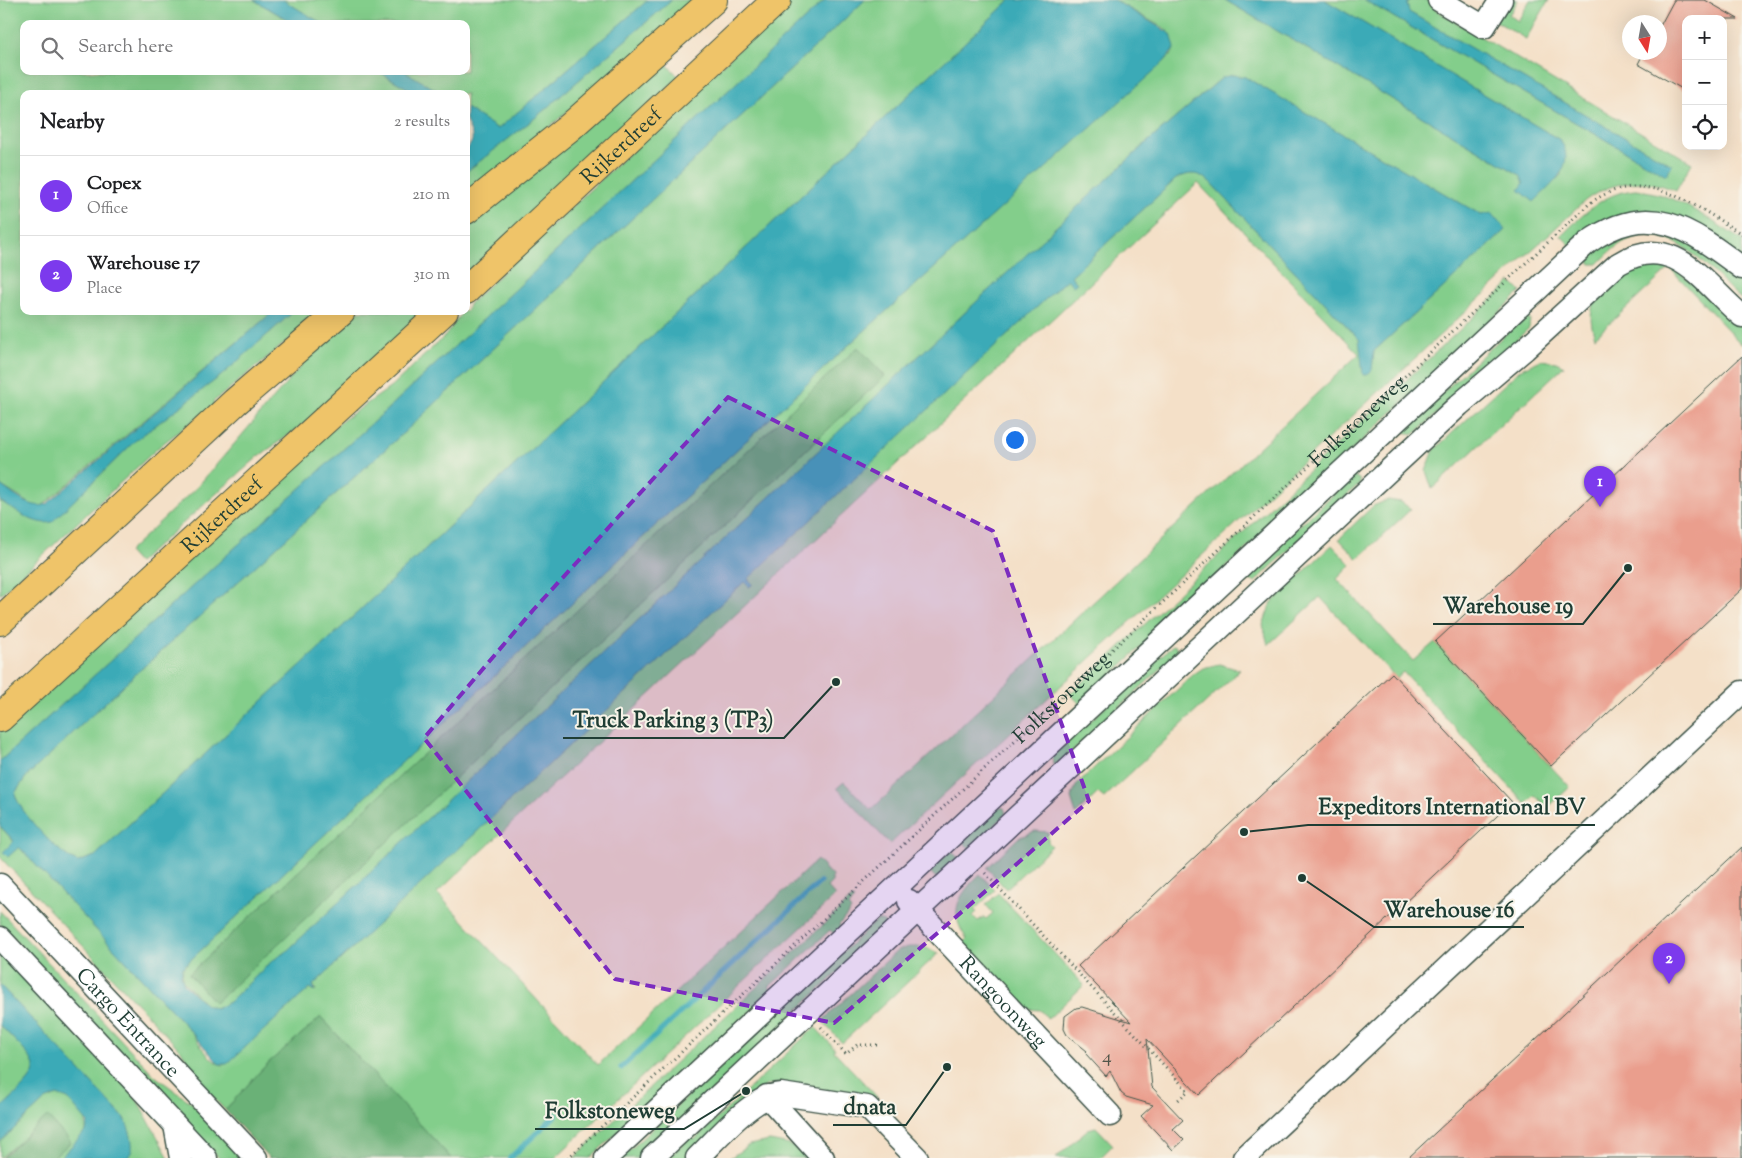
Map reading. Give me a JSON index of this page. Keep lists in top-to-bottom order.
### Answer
{
  "streets": {
    "highway": ["Rijkerdreef"],
    "street": ["Folkstoneweg", "Rangoonweg", "Cargo Entrance"]
  },
  "crossings": [
    ["Folkstoneweg", "Rangoonweg"]
  ],
  "places": [
    "Warehouse 19",
    "Truck Parking 3 (TP3)",
    "Expeditors International BV",
    "Warehouse 16",
    "dnata",
    "Folkstoneweg"
  ],
  "house_numbers": ["4"],
  "north": "bottom",
  "page": {
    "map_buttons": ["+", "−"],
    "search": "Search here",
    "heading": ["Nearby", "2 results"],
    "list": [
      {
        "mark": "1",
        "name": "Copex",
        "note": "Office",
        "value": "210 m"
      },
      {
        "mark": "2",
        "name": "Warehouse 17",
        "note": "Place",
        "value": "310 m"
      }
    ],
    "pins": ["1", "2"]
  }
}
